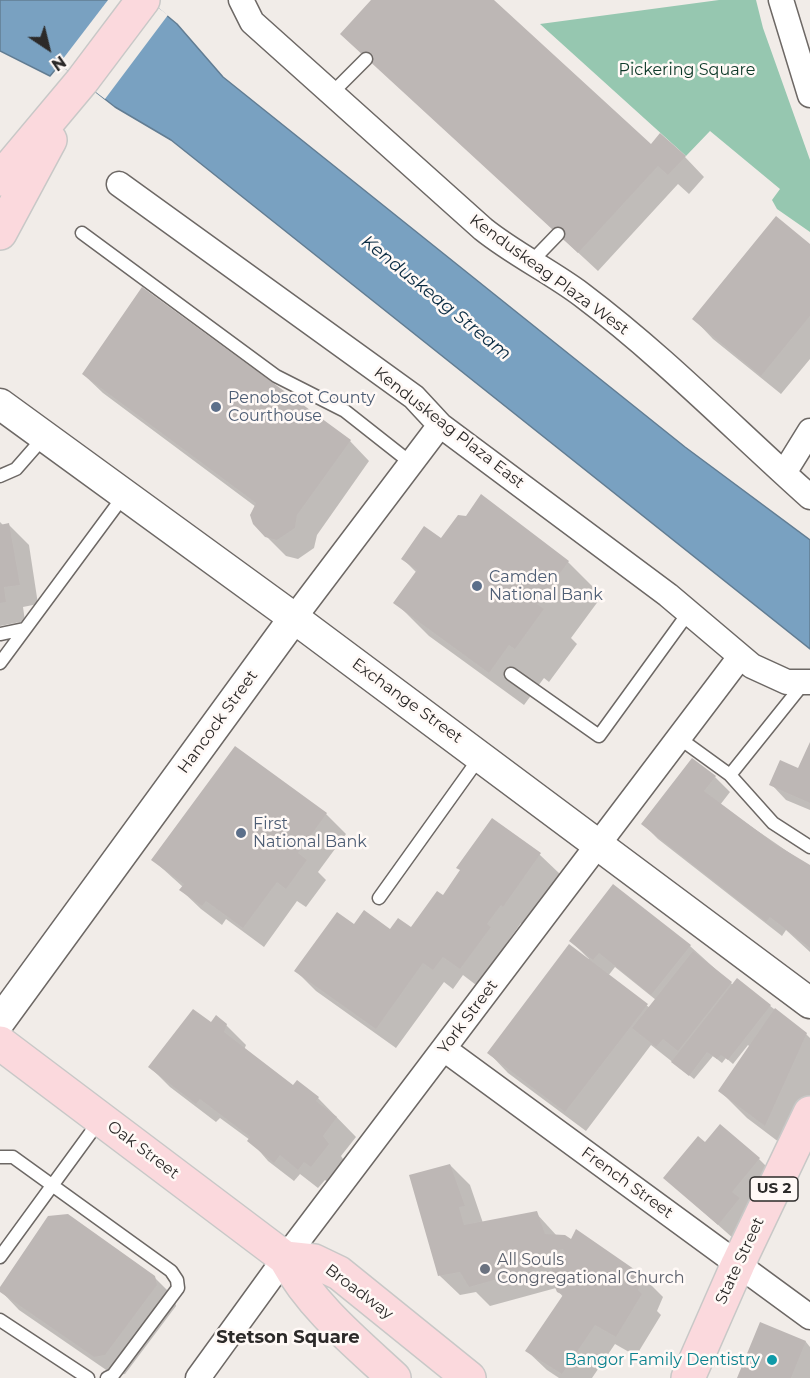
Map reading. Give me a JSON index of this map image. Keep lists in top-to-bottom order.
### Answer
{
  "streets": {
    "main road": [
      "Oak Street",
      "US 2",
      "State Street",
      "Broadway"
    ],
    "street": [
      "Kenduskeag Plaza West",
      "Kenduskeag Plaza East",
      "Exchange Street",
      "Hancock Street",
      "York Street",
      "French Street"
    ]
  },
  "crossings": [
    ["Kenduskeag Plaza East", "Hancock Street"],
    ["Kenduskeag Plaza East", "York Street"],
    ["Exchange Street", "Hancock Street"],
    ["Exchange Street", "York Street"],
    ["York Street", "Oak Street"],
    ["York Street", "French Street"],
    ["York Street", "Broadway"],
    ["Oak Street", "Broadway"],
    ["French Street", "State Street"]
  ],
  "districts": ["Stetson Square"],
  "water": ["Kenduskeag Stream"],
  "parks": ["Pickering Square"],
  "places": [
    "Penobscot County Courthouse",
    "Camden National Bank",
    "First National Bank",
    "All Souls Congregational Church",
    "Bangor Family Dentistry"
  ],
  "north": "bottom right"
}
